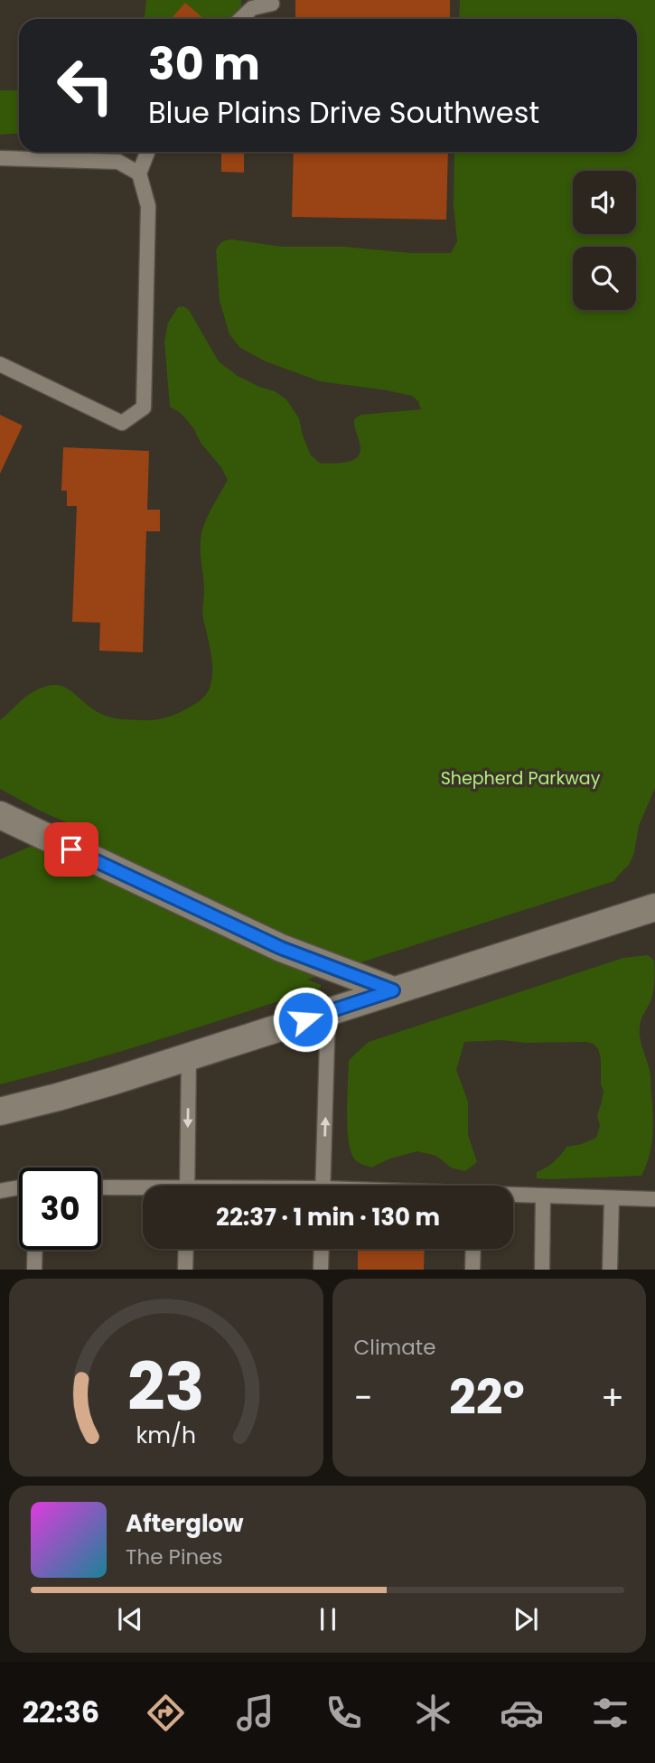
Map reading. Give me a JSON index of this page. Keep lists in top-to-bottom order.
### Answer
{
  "parks": ["Shepherd Parkway"],
  "page": {
    "turn": ["30 m", "Blue Plains Drive Southwest"],
    "limit": "30",
    "trip": "22:37 · 1 min · 130 m",
    "tile": "Climate",
    "heat": ["−", "22°", "+"],
    "song": ["Afterglow", "The Pines"],
    "tabs": "22:36",
    "gauge": ["23", "km/h"]
  }
}
